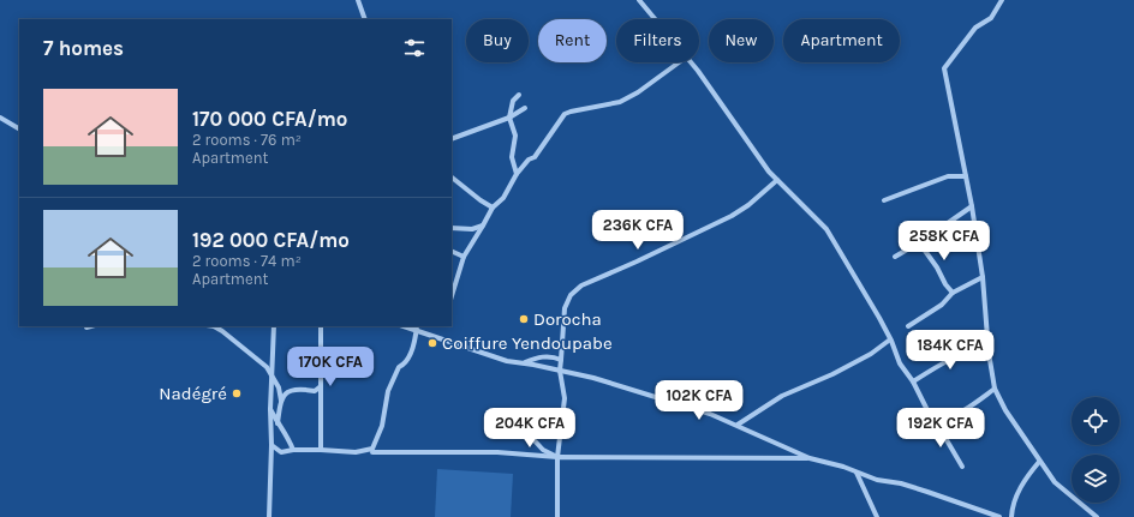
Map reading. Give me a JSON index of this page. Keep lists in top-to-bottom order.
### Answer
{
  "places": ["Dorocha", "Coiffure Yendoupabe", "Nadégré"],
  "page": {
    "chip": [
      "Buy",
      "Rent",
      "Filters",
      "New",
      "Apartment"
    ],
    "heading": "7 homes",
    "list": [
      {
        "name": "170 000 CFA/mo",
        "note": "2 rooms · 76 m² · Apartment"
      },
      {
        "name": "192 000 CFA/mo",
        "note": "2 rooms · 74 m² · Apartment"
      }
    ],
    "price": [
      "236K CFA",
      "258K CFA",
      "184K CFA",
      "170K CFA",
      "102K CFA",
      "204K CFA",
      "192K CFA"
    ]
  }
}
